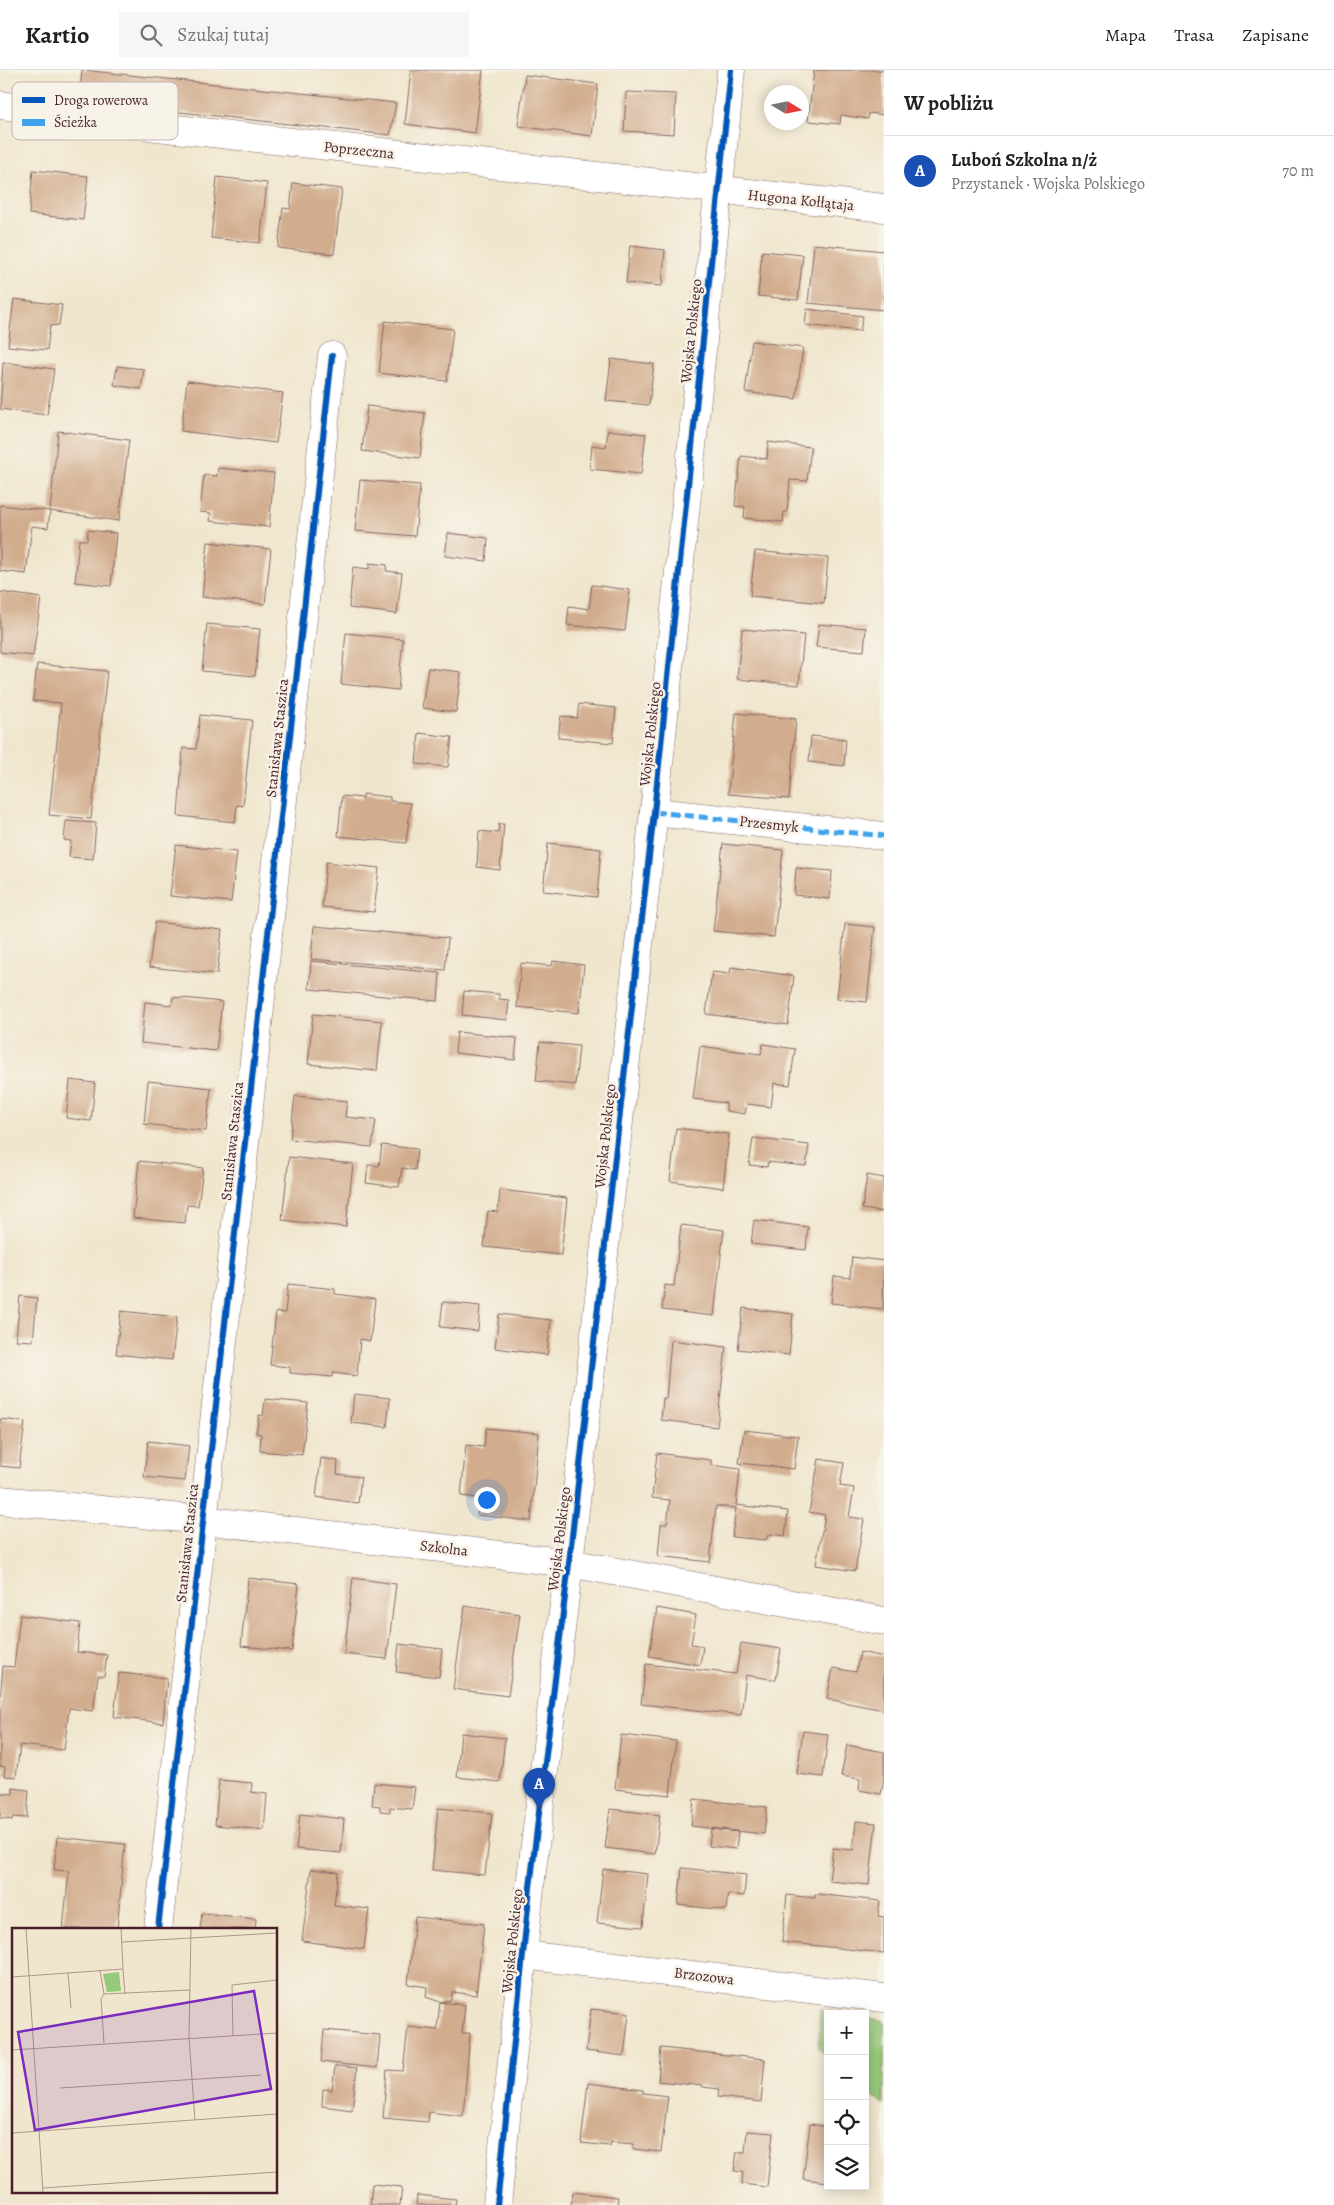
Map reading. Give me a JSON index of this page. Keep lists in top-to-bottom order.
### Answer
{
  "streets": {
    "street": [
      "Poprzeczna",
      "Hugona Kołłątaja",
      "Wojska Polskiego",
      "Stanisława Staszica",
      "Przesmyk",
      "Szkolna",
      "Brzozowa"
    ]
  },
  "crossings": [
    ["Poprzeczna", "Hugona Kołłątaja"],
    ["Poprzeczna", "Wojska Polskiego"],
    ["Hugona Kołłątaja", "Wojska Polskiego"],
    ["Wojska Polskiego", "Przesmyk"],
    ["Wojska Polskiego", "Szkolna"],
    ["Wojska Polskiego", "Brzozowa"],
    ["Stanisława Staszica", "Szkolna"]
  ],
  "legend": ["Droga rowerowa", "Ścieżka"],
  "north": "right",
  "page": {
    "header": "Kartio",
    "search": "Szukaj tutaj",
    "nav": ["Mapa", "Trasa", "Zapisane"],
    "heading": "W pobliżu",
    "list": [
      {
        "mark": "A",
        "name": "Luboń Szkolna n/ż",
        "note": "Przystanek · Wojska Polskiego",
        "value": "70 m"
      }
    ],
    "pins": "A",
    "map_buttons": ["+", "−"]
  }
}
